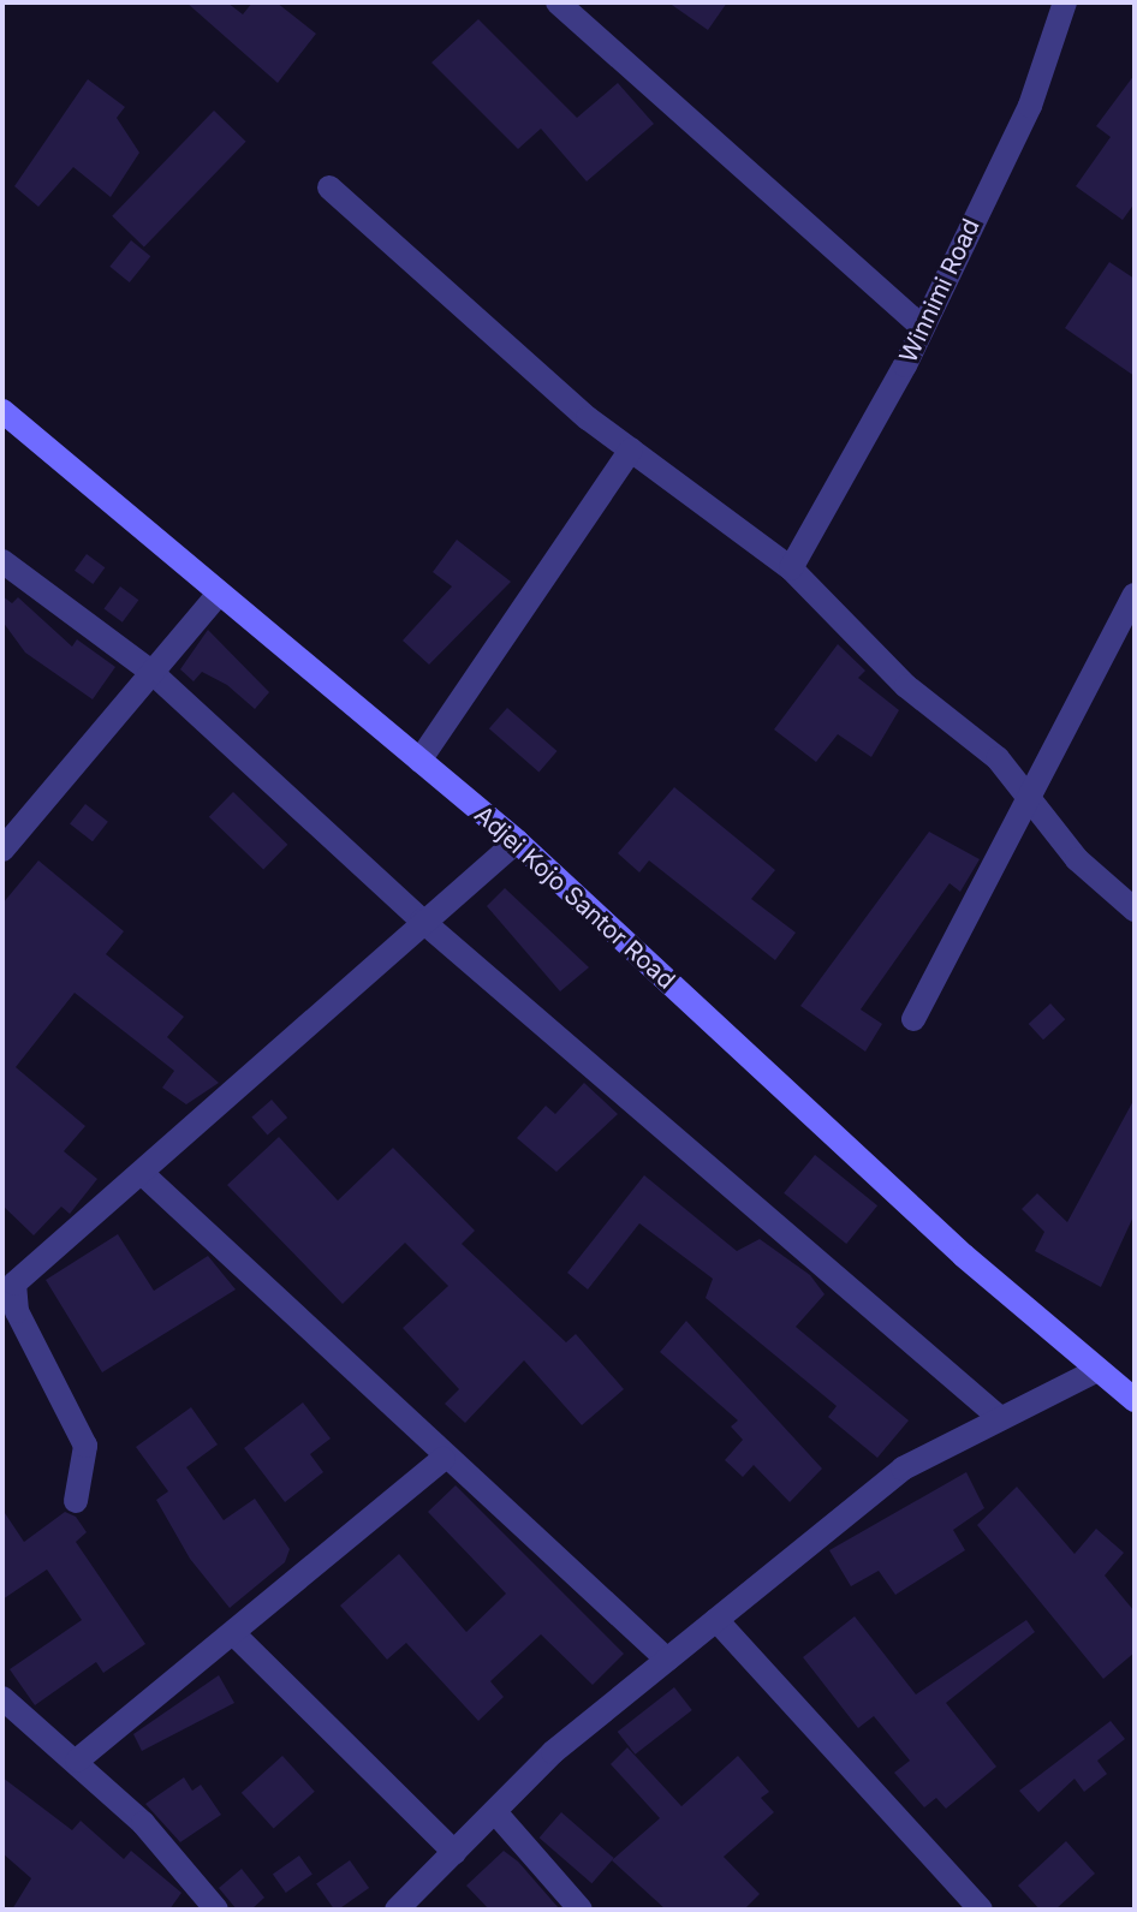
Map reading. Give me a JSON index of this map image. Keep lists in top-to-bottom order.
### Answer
{
  "streets": {
    "street": ["Winnimi Road", "Adjei Kojo Santor Road"]
  }
}
